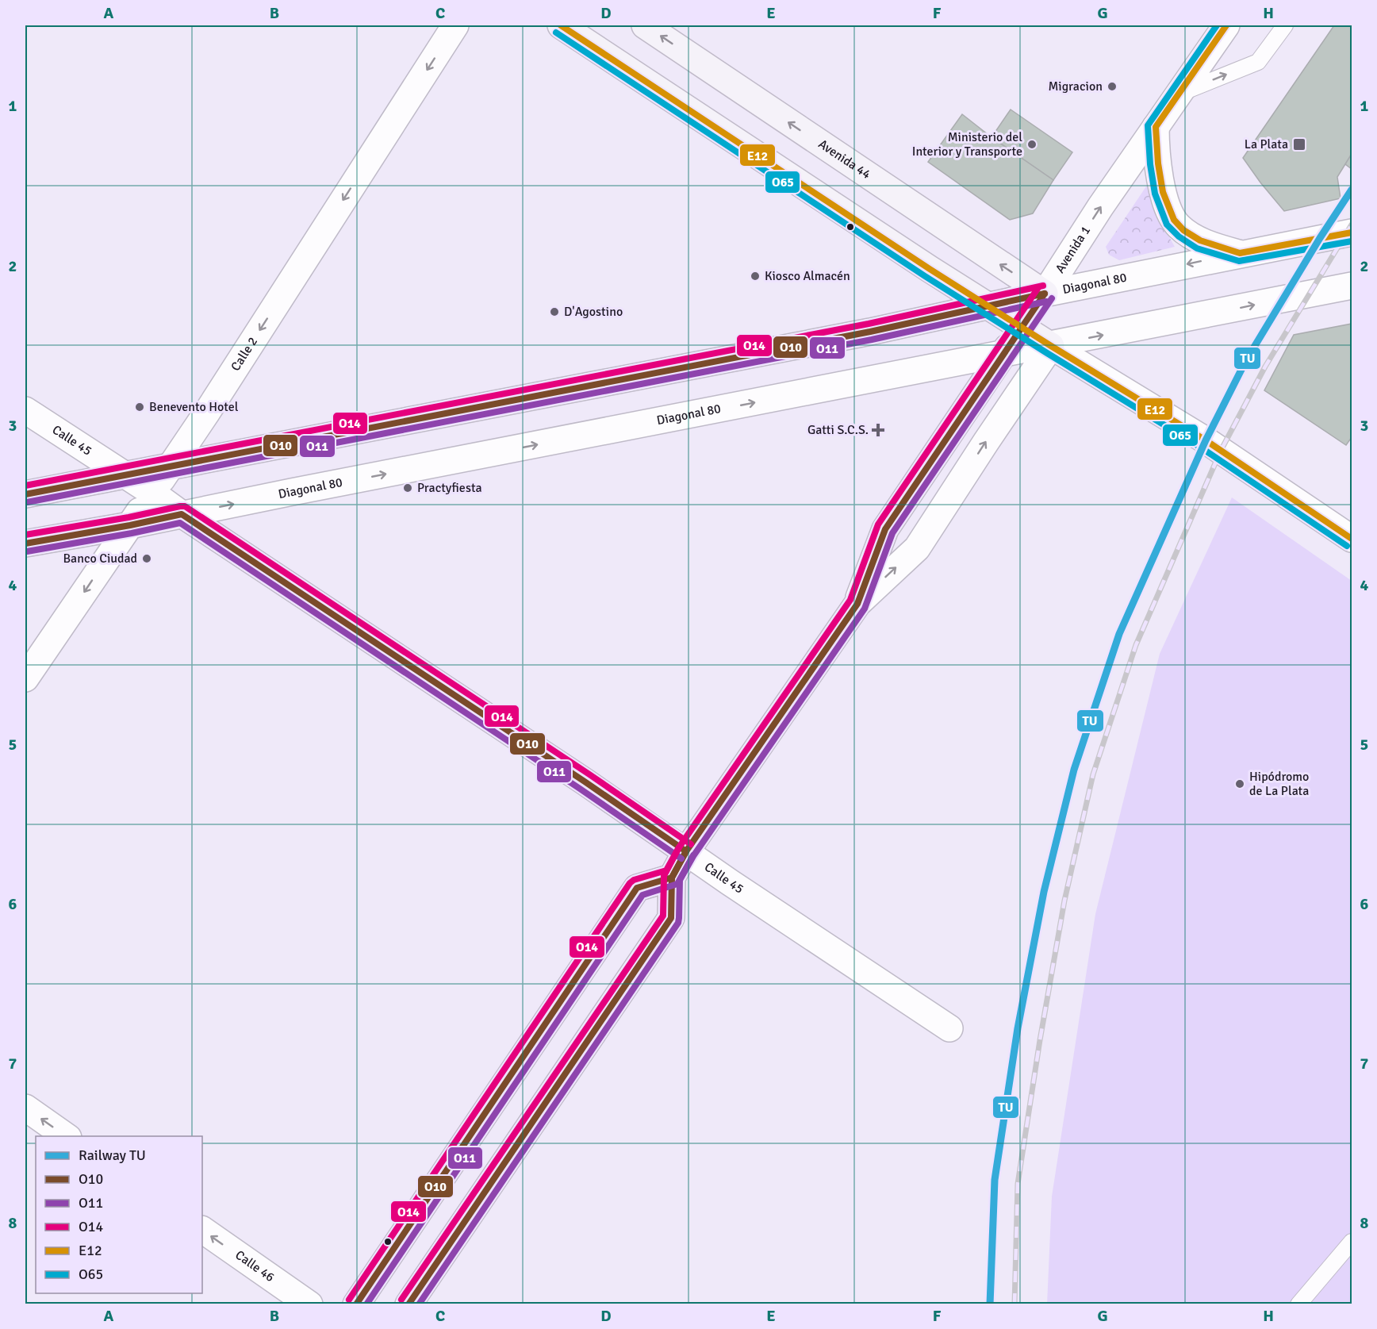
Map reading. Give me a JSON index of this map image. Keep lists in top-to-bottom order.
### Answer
{
  "streets": {
    "main road": [
      "Avenida 44",
      "Avenida 1",
      "Diagonal 80",
      "Calle 2",
      "Calle 45",
      "Calle 46"
    ]
  },
  "crossings": [
    ["Avenida 44", "Avenida 1"],
    ["Avenida 44", "Diagonal 80"],
    ["Avenida 1", "Diagonal 80"],
    ["Avenida 1", "Calle 45"],
    ["Diagonal 80", "Calle 2"],
    ["Diagonal 80", "Calle 45"],
    ["Calle 2", "Calle 45"]
  ],
  "one_way": ["Calle 2", "Calle 46"],
  "places": {
    "other": [
      "Migracion",
      "Ministerio del Interior y Transporte",
      "Kiosco Almacén",
      "D'Agostino",
      "Benevento Hotel",
      "Practyfiesta",
      "Banco Ciudad",
      "Hipódromo de La Plata"
    ],
    "transit": ["La Plata"],
    "health": ["Gatti S.C.S."]
  },
  "lines": [
    "transit line E12",
    "transit line O65",
    "rail line TU",
    "transit line O14",
    "transit line O10",
    "transit line O11"
  ],
  "legend": [
    "Railway TU",
    "O10",
    "O11",
    "O14",
    "E12",
    "O65"
  ],
  "grid": {
    "columns": [
      "A",
      "B",
      "C",
      "D",
      "E",
      "F",
      "G",
      "H"
    ],
    "rows": [
      "1",
      "2",
      "3",
      "4",
      "5",
      "6",
      "7",
      "8"
    ]
  }
}
